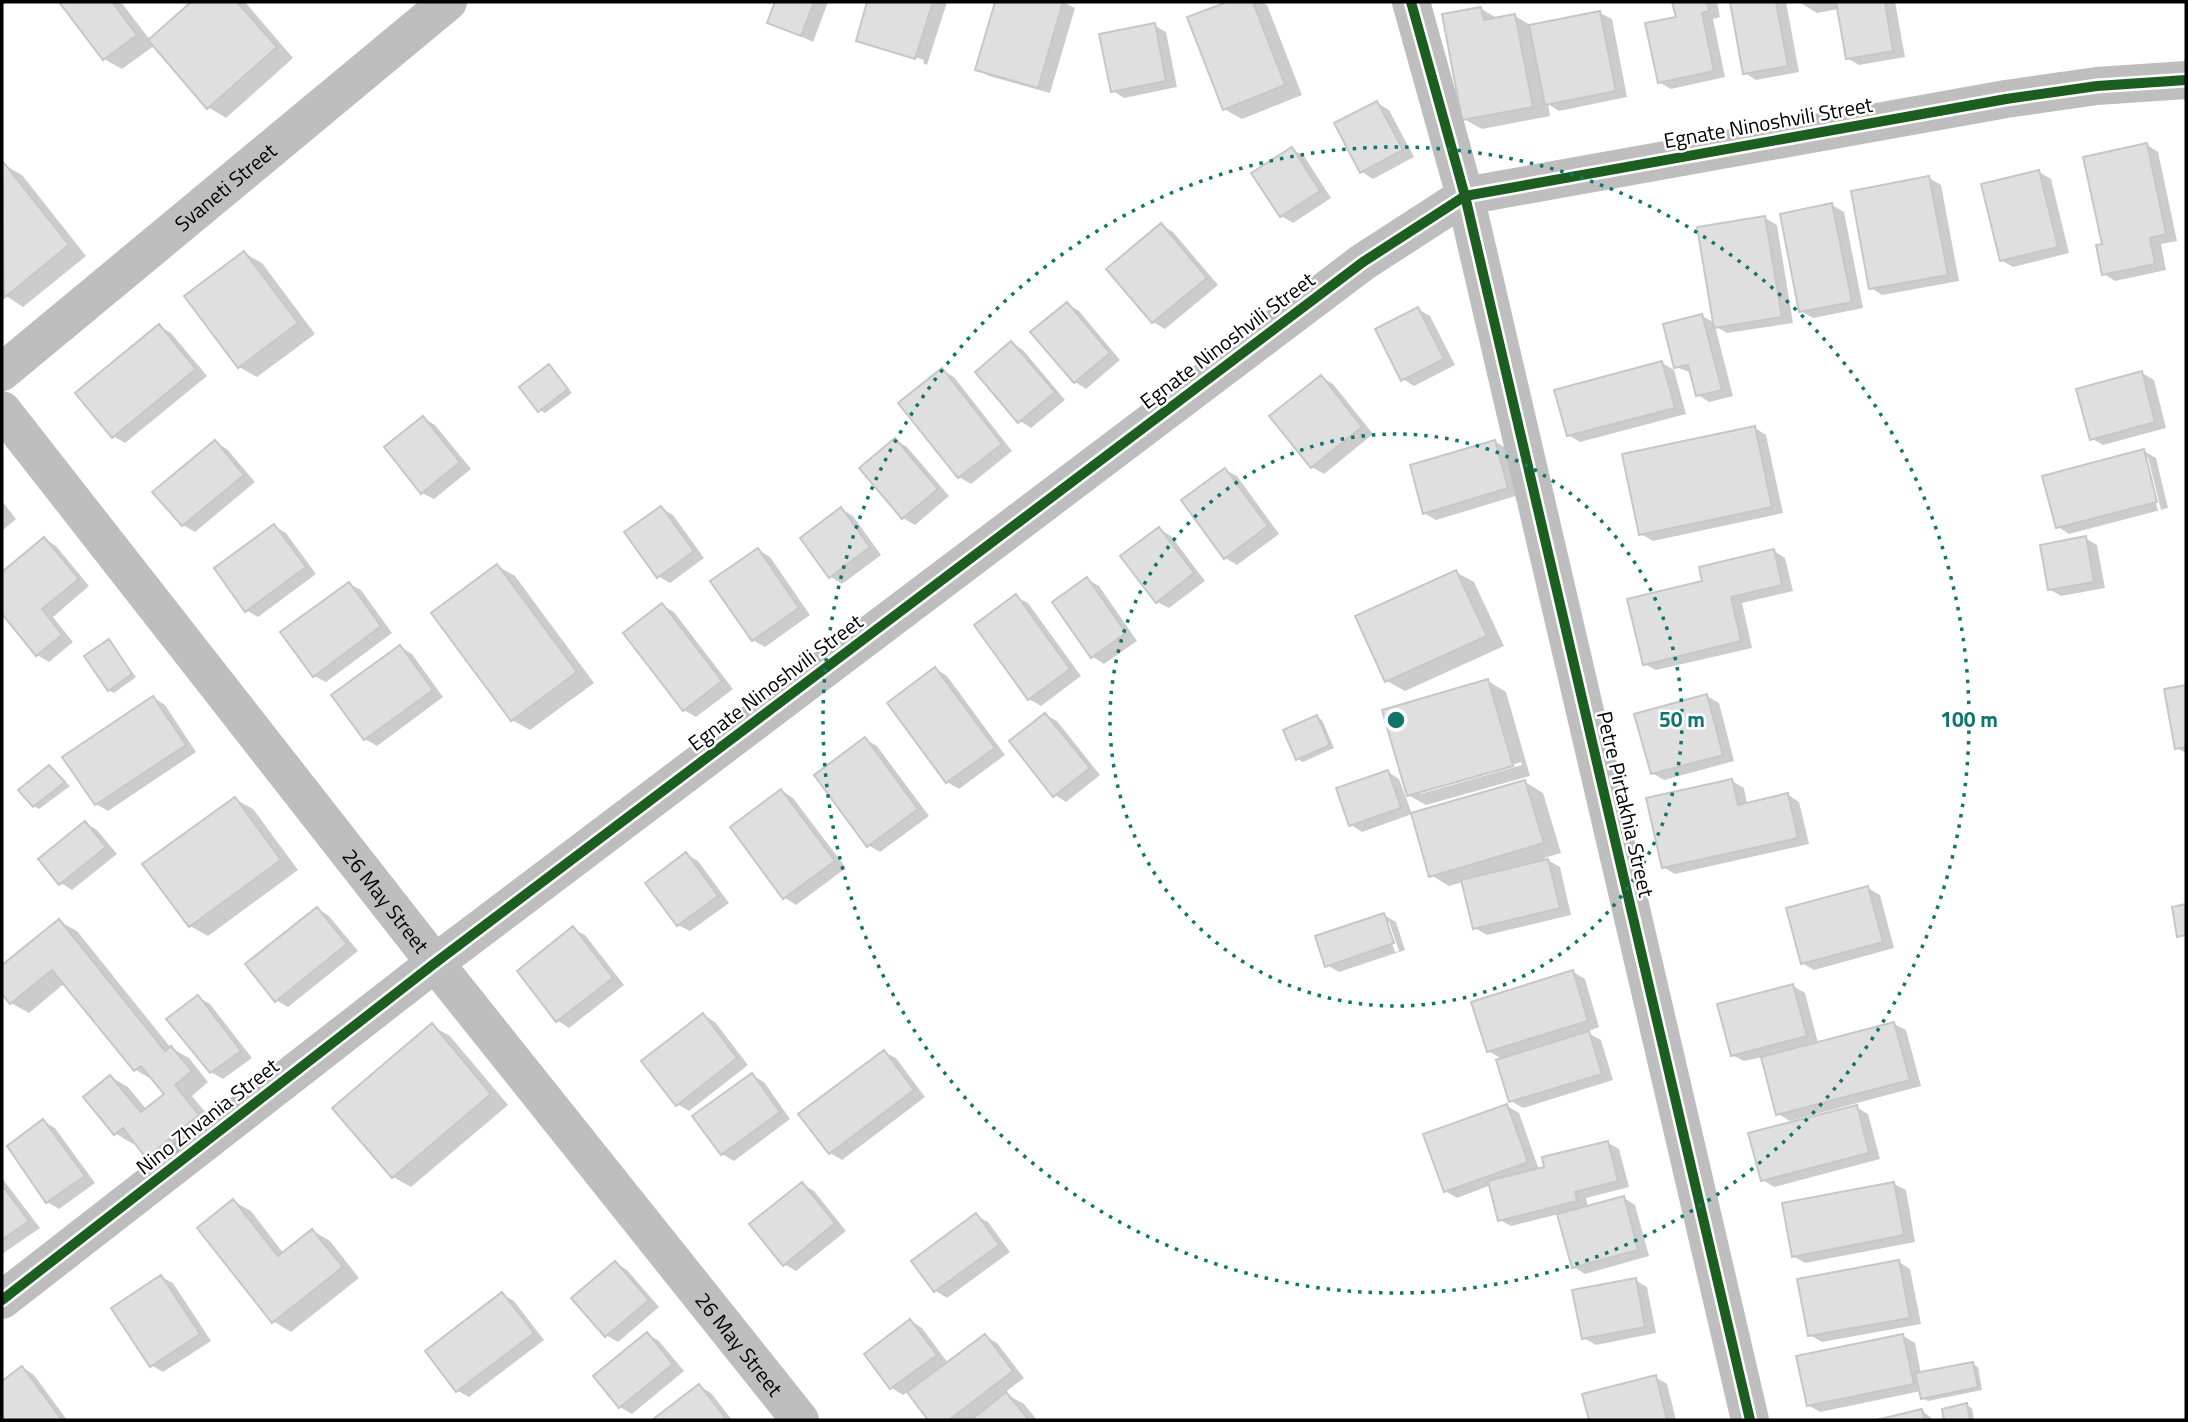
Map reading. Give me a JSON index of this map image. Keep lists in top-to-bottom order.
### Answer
{
  "streets": {
    "street": [
      "Egnate Ninoshvili Street",
      "Svaneti Street",
      "Petre Pirtakhia Street",
      "26 May Street",
      "Nino Zhvania Street"
    ]
  },
  "crossings": [
    ["Egnate Ninoshvili Street", "Petre Pirtakhia Street"],
    ["Egnate Ninoshvili Street", "26 May Street"],
    ["Egnate Ninoshvili Street", "Nino Zhvania Street"],
    ["26 May Street", "Nino Zhvania Street"]
  ],
  "rings": ["50 m", "100 m"]
}
